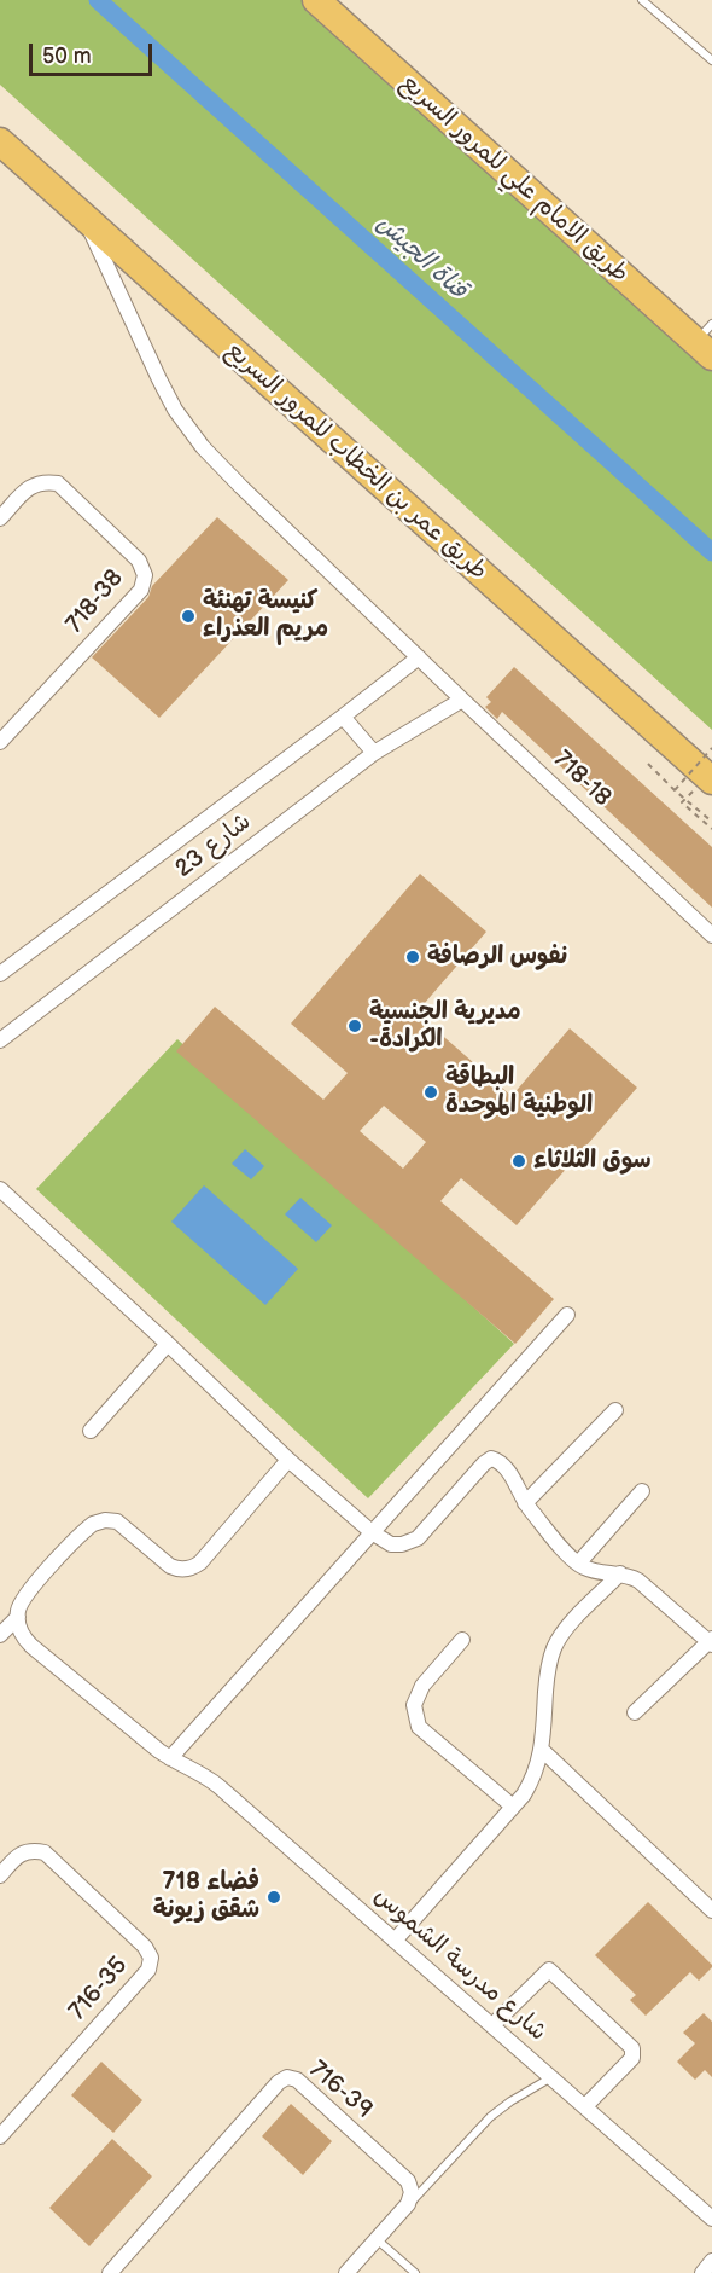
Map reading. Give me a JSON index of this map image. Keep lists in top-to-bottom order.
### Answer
{
  "streets": {
    "highway": ["طريق الامام علي للمرور السريع", "طريق عمر بن الخطاب للمرور السريع"],
    "street": [
      "718-38",
      "718-18",
      "شارع 23",
      "شارع مدرسة الشموس",
      "716-35",
      "716-39"
    ]
  },
  "crossings": [
    ["طريق عمر بن الخطاب للمرور السريع", "718-18"],
    ["718-18", "شارع 23"]
  ],
  "water": ["قناة الجيش"],
  "places": [
    "كنيسة تهنئة مريم العذراء",
    "نفوس الرصافة",
    "مديرية الجنسية -الكرادة",
    "البطاقة الوطنية الموحدة",
    "سوق الثلاثاء",
    "فضاء 718 شقق زيونة"
  ],
  "scale_bar": "50 m"
}
